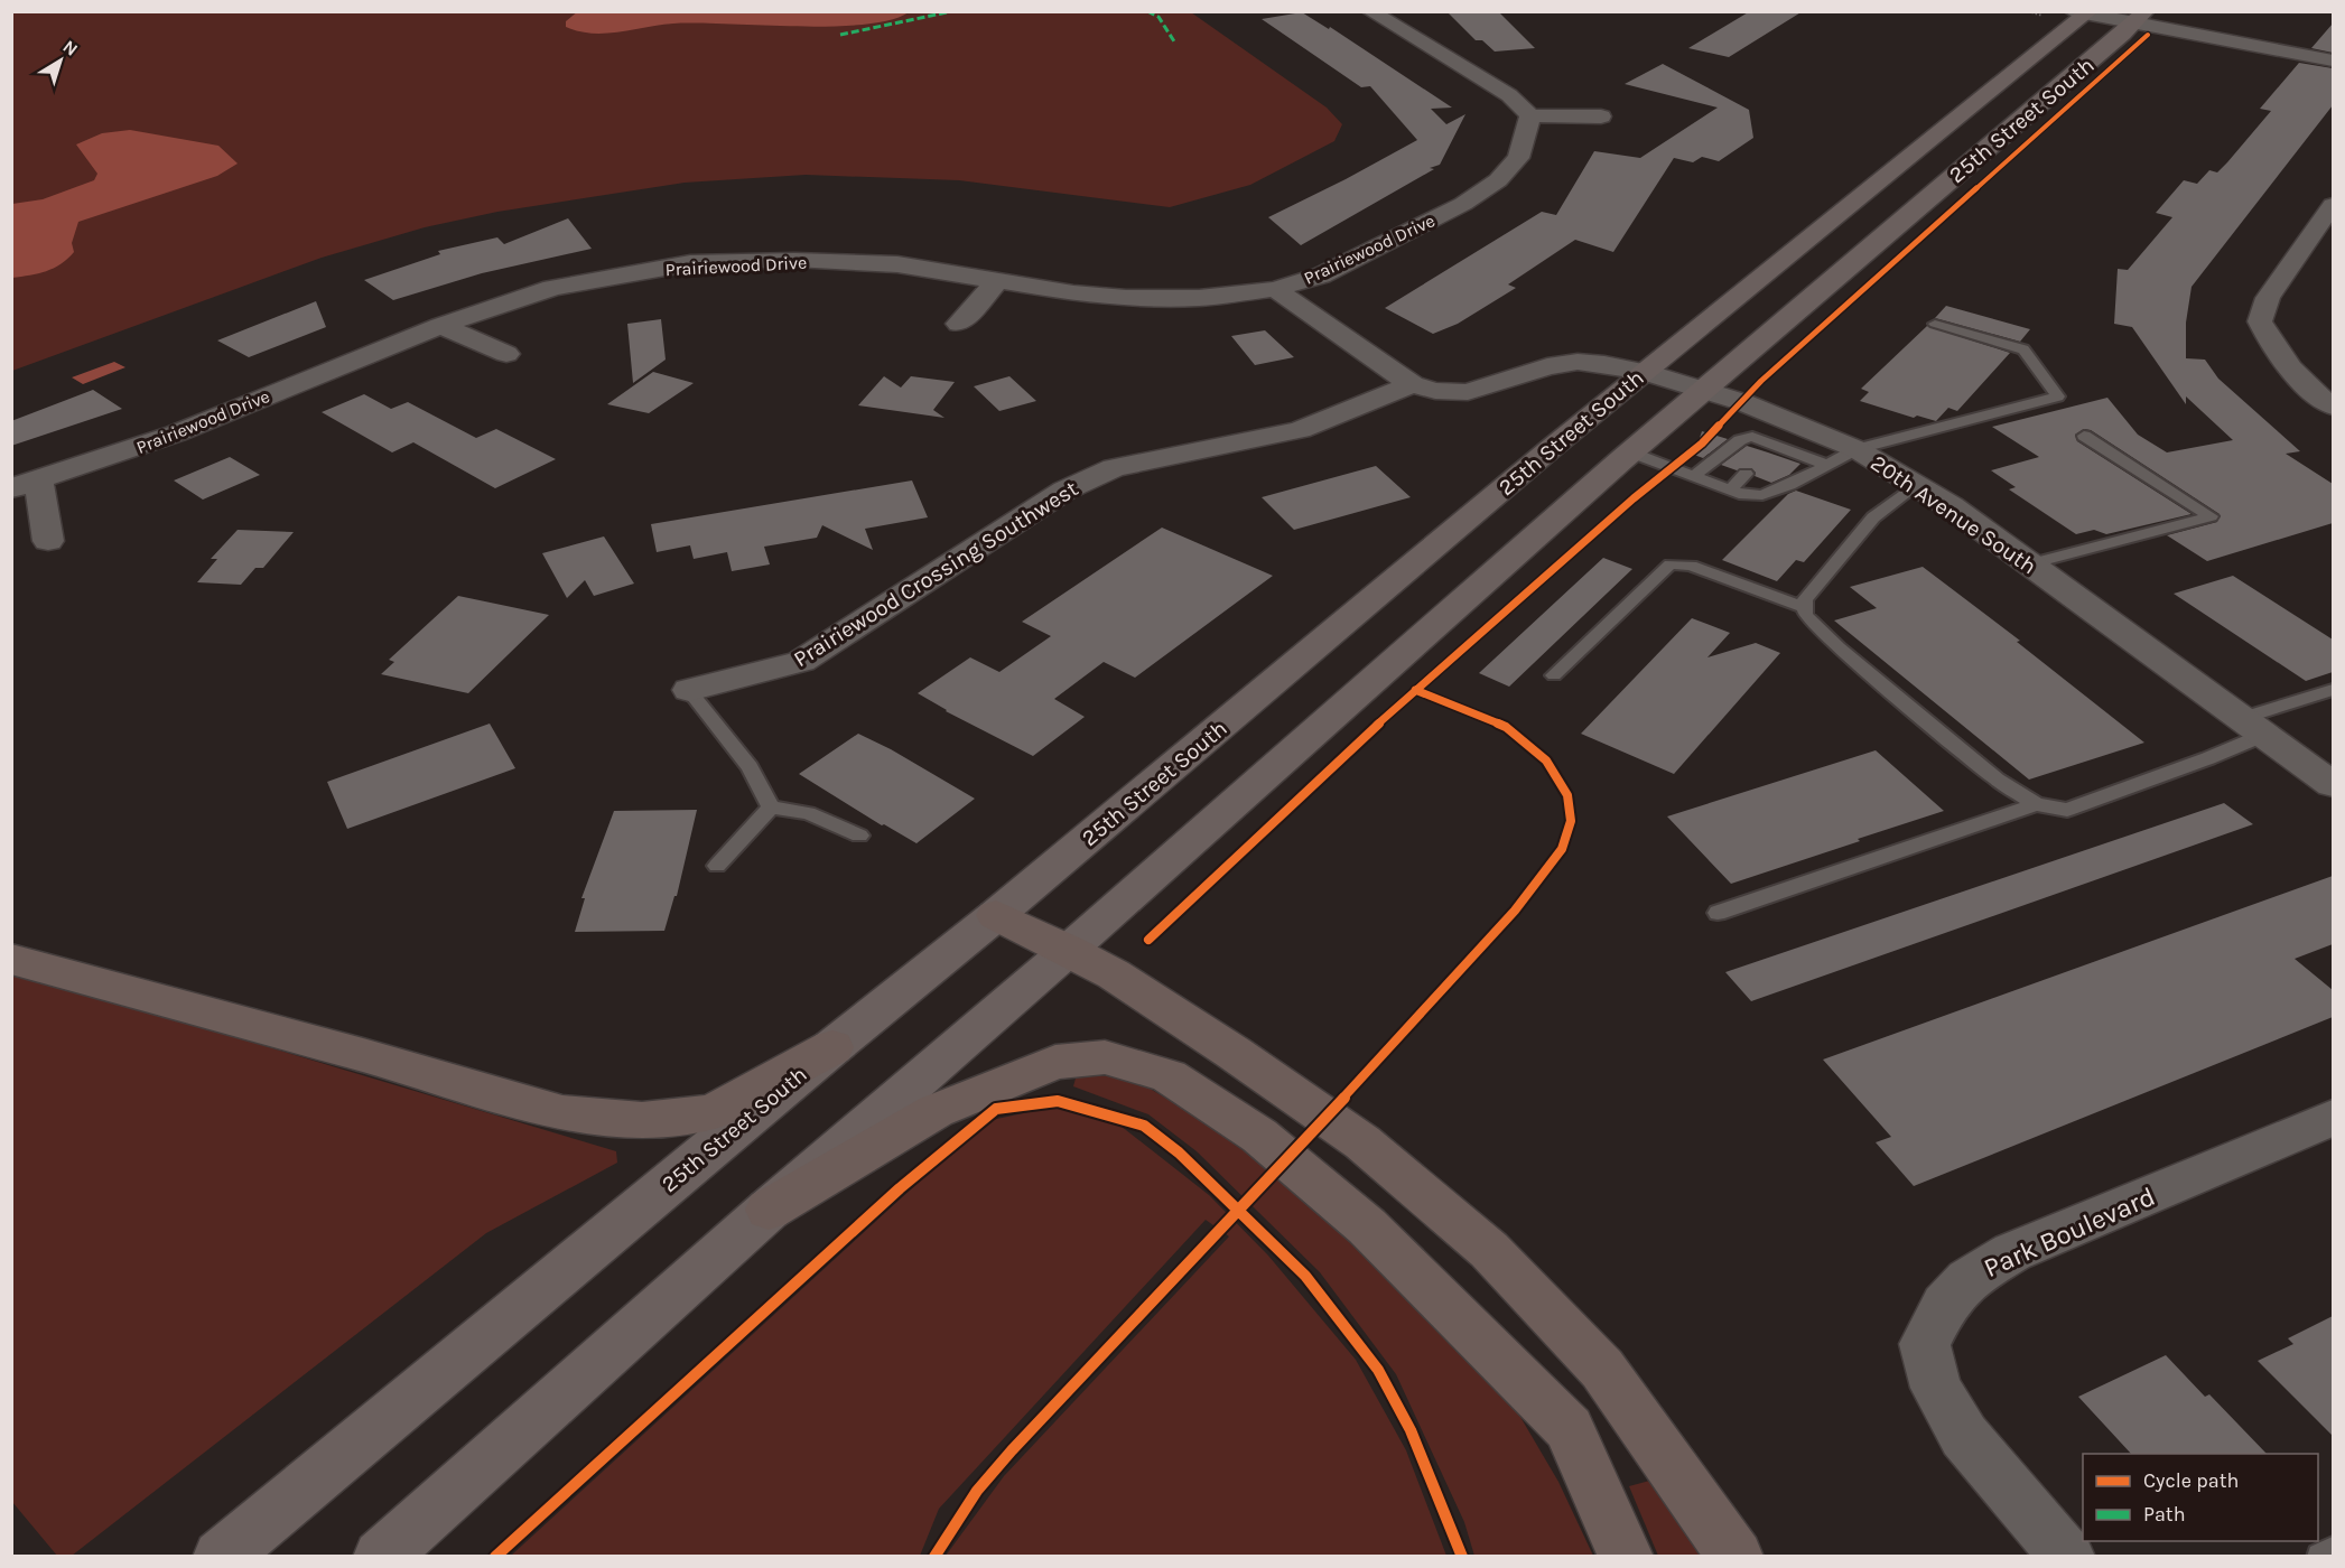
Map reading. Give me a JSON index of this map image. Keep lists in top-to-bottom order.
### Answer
{
  "streets": {
    "main road": ["25th Street South"],
    "street": [
      "Prairiewood Drive",
      "20th Avenue South",
      "Prairiewood Crossing Southwest",
      "Park Boulevard"
    ]
  },
  "crossings": [
    ["25th Street South", "20th Avenue South"],
    ["Prairiewood Drive", "20th Avenue South"],
    ["20th Avenue South", "Prairiewood Crossing Southwest"]
  ],
  "legend": ["Cycle path", "Path"],
  "north": "top right"
}
